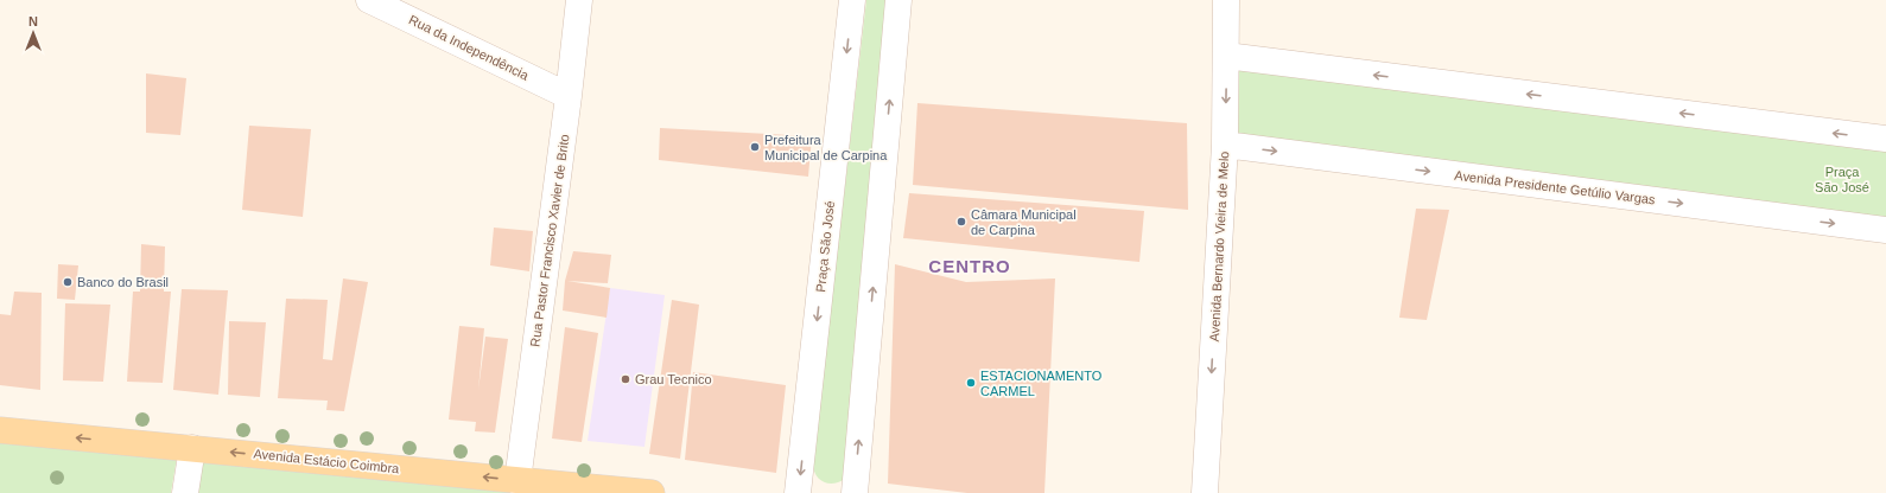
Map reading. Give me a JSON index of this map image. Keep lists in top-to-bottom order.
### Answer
{
  "streets": {
    "main road": ["Avenida Estácio Coimbra"],
    "street": [
      "Rua da Independência",
      "Avenida Presidente Getúlio Vargas",
      "Rua Pastor Francisco Xavier de Brito",
      "Praça São José",
      "Avenida Bernardo Vieira de Melo"
    ]
  },
  "crossings": [
    ["Rua da Independência", "Rua Pastor Francisco Xavier de Brito"],
    ["Avenida Presidente Getúlio Vargas", "Avenida Bernardo Vieira de Melo"],
    ["Rua Pastor Francisco Xavier de Brito", "Avenida Estácio Coimbra"]
  ],
  "one_way": ["Avenida Bernardo Vieira de Melo", "Avenida Estácio Coimbra"],
  "districts": ["CENTRO"],
  "parks": ["Praça São José"],
  "places": [
    "Prefeitura Municipal de Carpina",
    "Câmara Municipal de Carpina",
    "Banco do Brasil",
    "Grau Tecnico",
    "ESTACIONAMENTO CARMEL"
  ],
  "north": "top"
}
